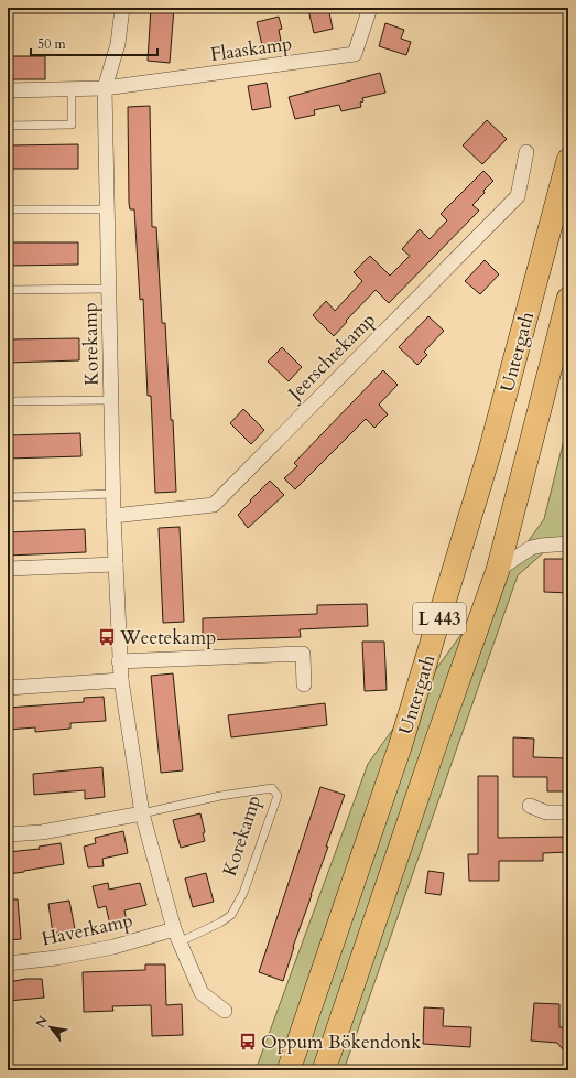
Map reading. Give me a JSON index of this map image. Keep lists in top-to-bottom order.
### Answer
{
  "streets": {
    "main road": ["Untergath", "L 443"],
    "street": [
      "Flaaskamp",
      "Korekamp",
      "Jeerschtekamp",
      "Haverkamp"
    ]
  },
  "crossings": [
    ["Flaaskamp", "Korekamp"],
    ["Korekamp", "Jeerschtekamp"],
    ["Korekamp", "Haverkamp"]
  ],
  "places": {
    "bus stop": ["Weetekamp", "Oppum Bökendonk"]
  },
  "scale_bar": "50 m",
  "north": "top left"
}
